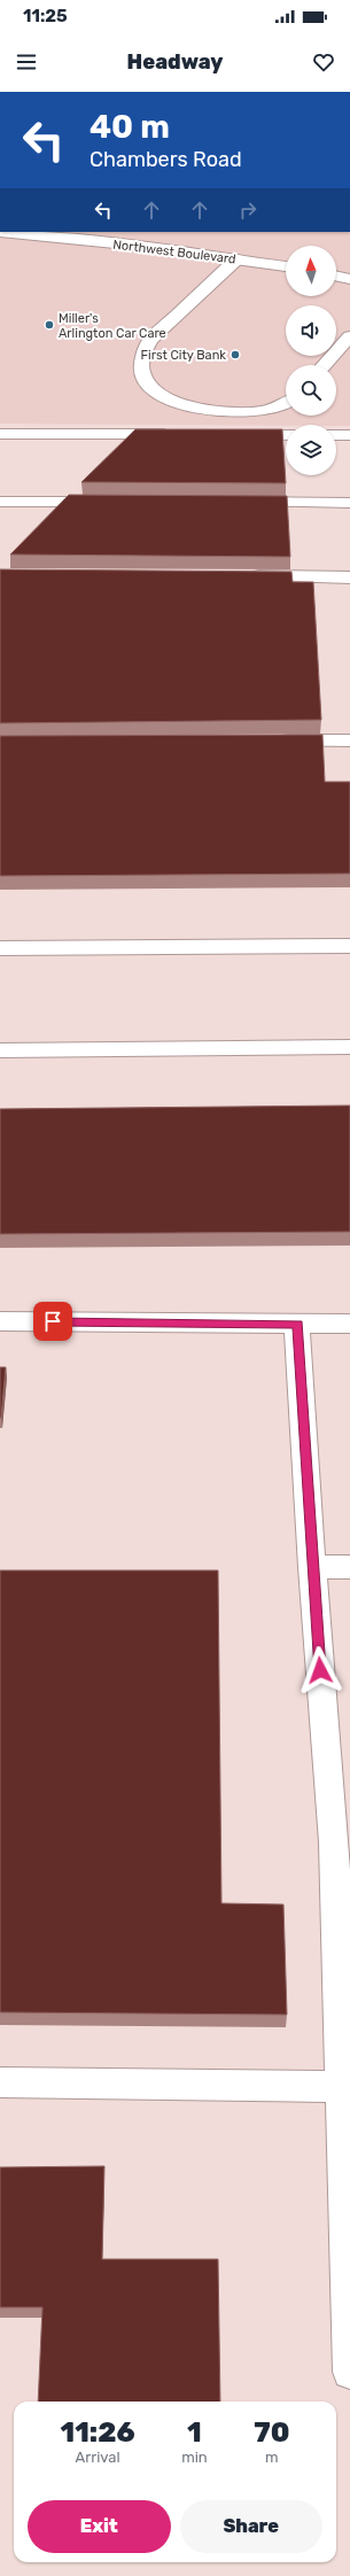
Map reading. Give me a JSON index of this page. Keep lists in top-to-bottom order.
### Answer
{
  "streets": {
    "main road": ["Northwest Boulevard"]
  },
  "places": ["Miller's Arlington Car Care", "First City Bank"],
  "north": "top",
  "page": {
    "status": "11:25",
    "header": "Headway",
    "turn": ["40 m", "Chambers Road"],
    "eta": [
      "11:26",
      "Arrival",
      "1",
      "min",
      "70",
      "m"
    ],
    "buttons": ["Exit", "Share"]
  }
}
